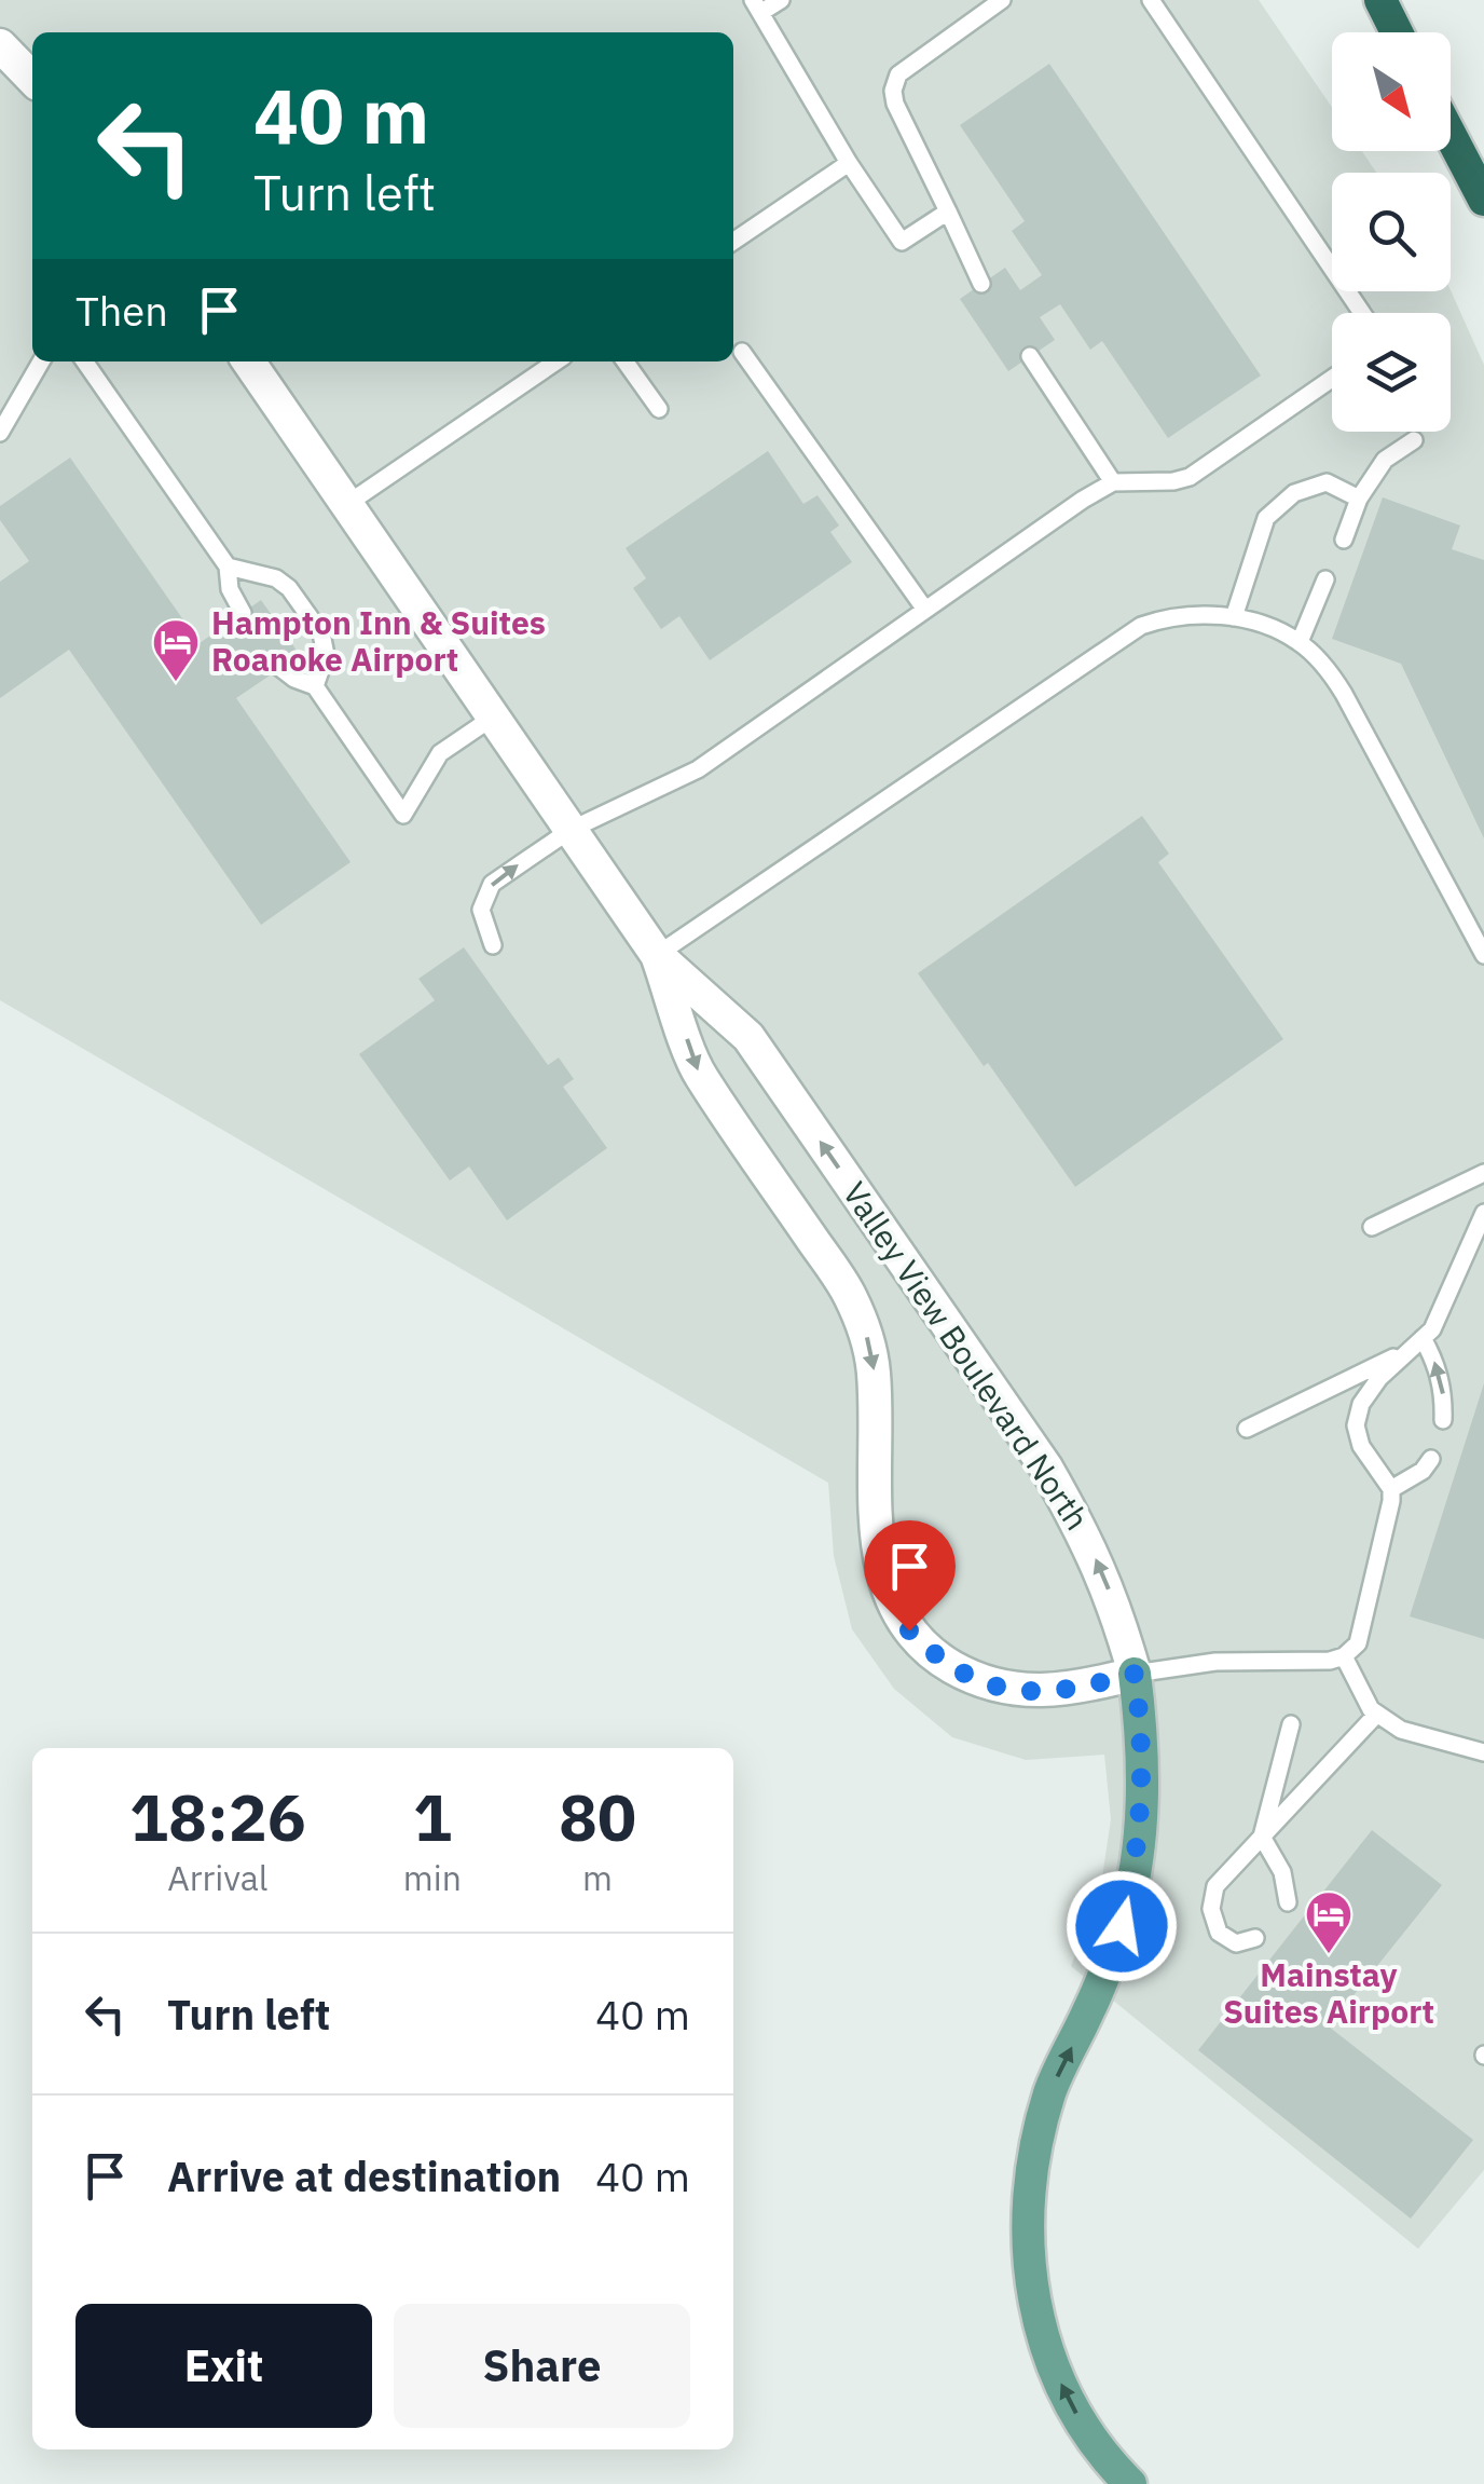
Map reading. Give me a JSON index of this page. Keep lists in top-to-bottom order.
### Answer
{
  "streets": {
    "street": ["Valley View Boulevard North"]
  },
  "places": {
    "hotel": ["Hampton Inn & Suites Roanoke Airport", "Mainstay Suites Airport"]
  },
  "north": "bottom right",
  "page": {
    "turn": ["40 m", "Turn left"],
    "then": "Then",
    "eta": [
      "18:26",
      "Arrival",
      "1",
      "min",
      "80",
      "m"
    ],
    "list": [
      {
        "name": "Turn left",
        "value": "40 m"
      },
      {
        "name": "Arrive at destination",
        "value": "40 m"
      }
    ],
    "buttons": ["Exit", "Share"]
  }
}
